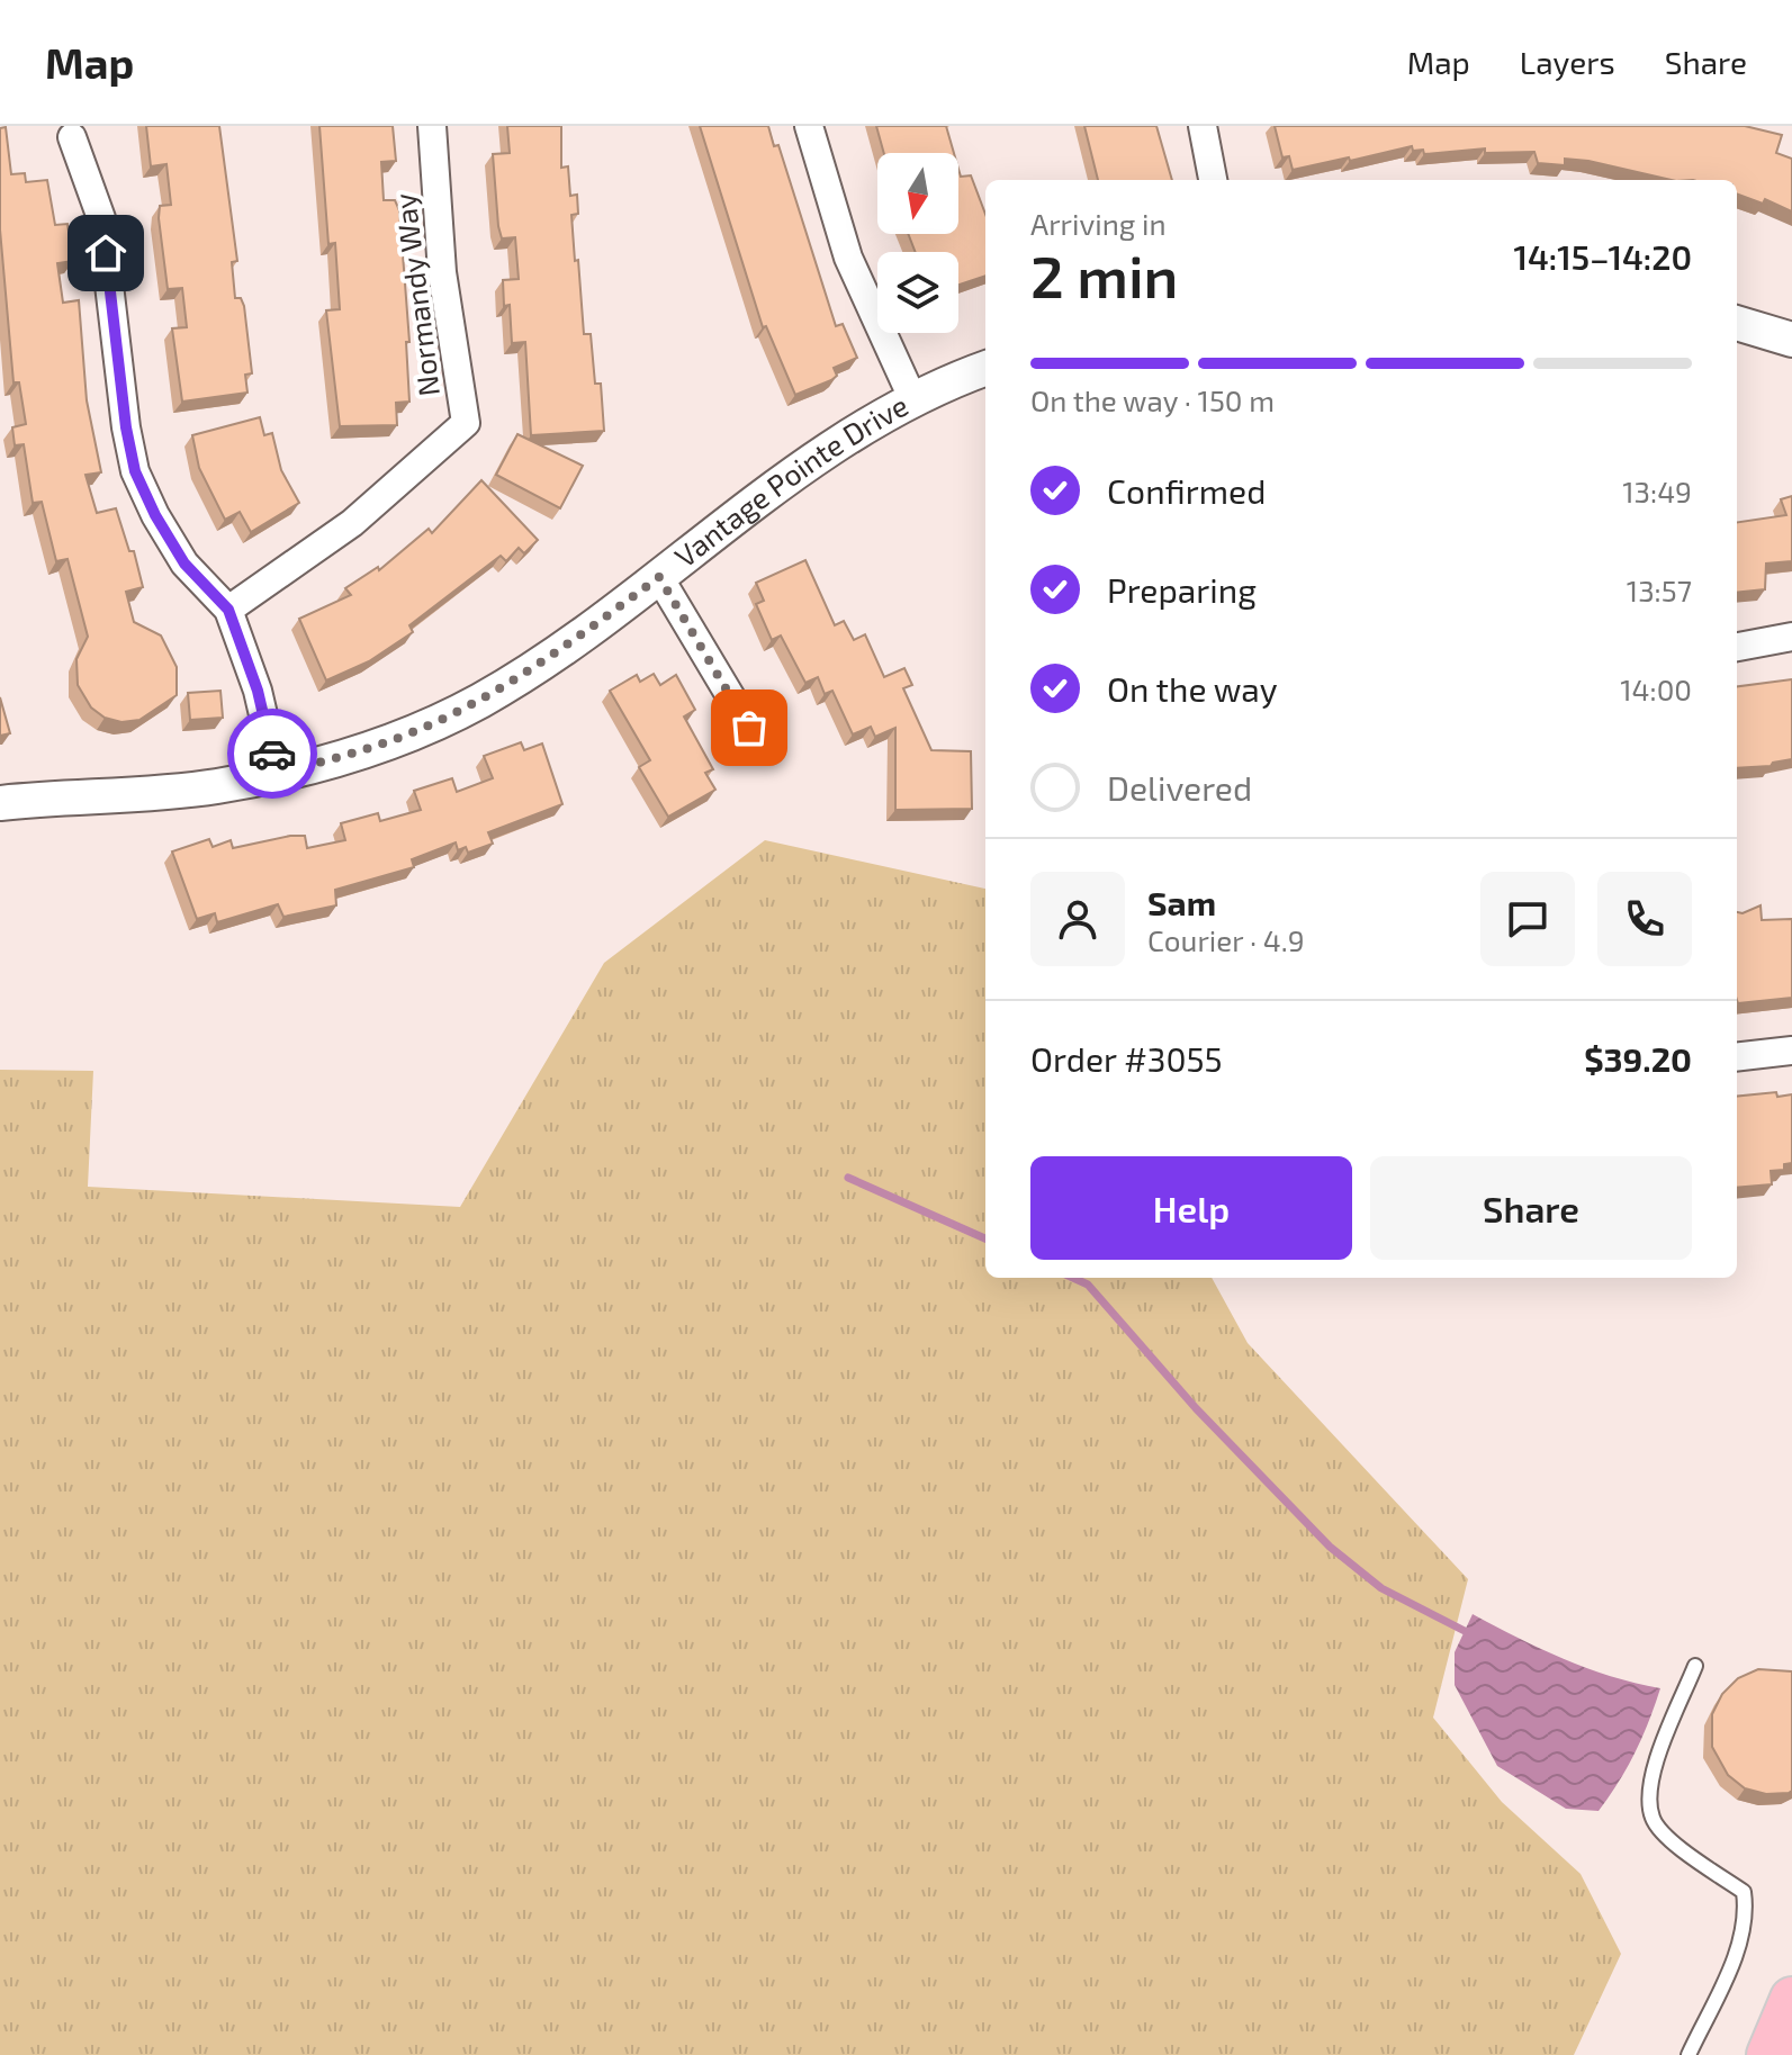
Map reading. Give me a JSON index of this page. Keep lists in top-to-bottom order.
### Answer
{
  "streets": {
    "street": ["Normandy Way", "Vantage Pointe Drive"]
  },
  "north": "bottom",
  "page": {
    "header": "Map",
    "nav": ["Map", "Layers", "Share"],
    "heading": ["2 min", "Arriving in", "14:15–14:20"],
    "panel": [
      "Sam",
      "Courier · 4.9",
      "Order #3055",
      "$39.20"
    ],
    "bar": "On the way · 150 m",
    "list": [
      ["Confirmed", "13:49"],
      ["Preparing", "13:57"],
      ["On the way", "14:00"],
      "Delivered"
    ],
    "buttons": ["Help", "Share"]
  }
}
